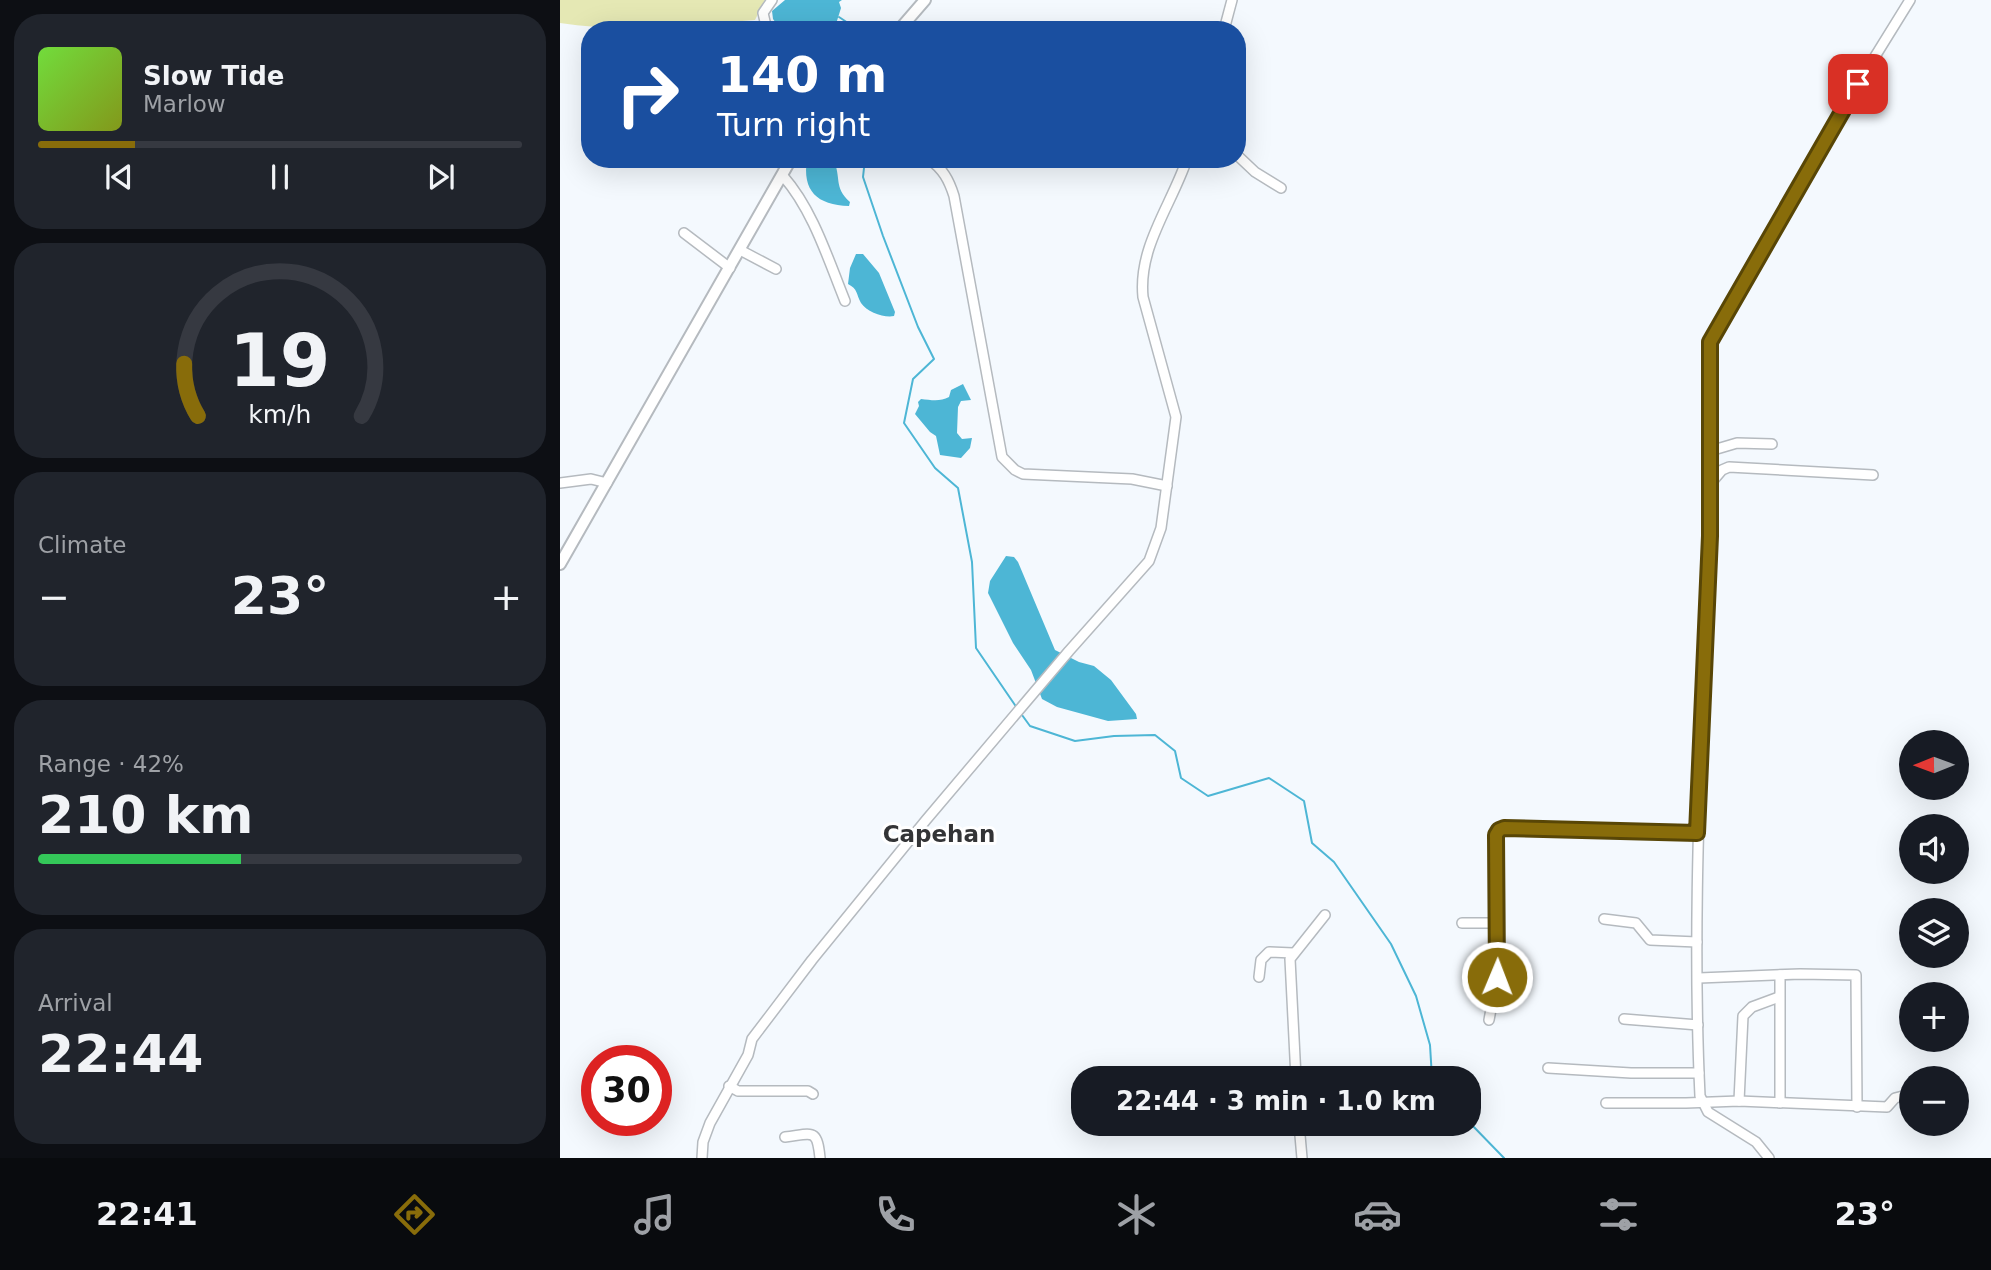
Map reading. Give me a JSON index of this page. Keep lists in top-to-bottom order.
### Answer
{
  "districts": ["Capehan"],
  "north": "left",
  "page": {
    "turn": ["140 m", "Turn right"],
    "song": ["Slow Tide", "Marlow"],
    "tile": [
      "Climate",
      ["Range · 42%", "210 km"],
      ["Arrival", "22:44"]
    ],
    "heat": ["−", "23°", "+"],
    "map_buttons": ["+", "−"],
    "limit": "30",
    "trip": "22:44 · 3 min · 1.0 km",
    "tabs": ["22:41", "23°"],
    "gauge": ["19", "km/h"]
  }
}
